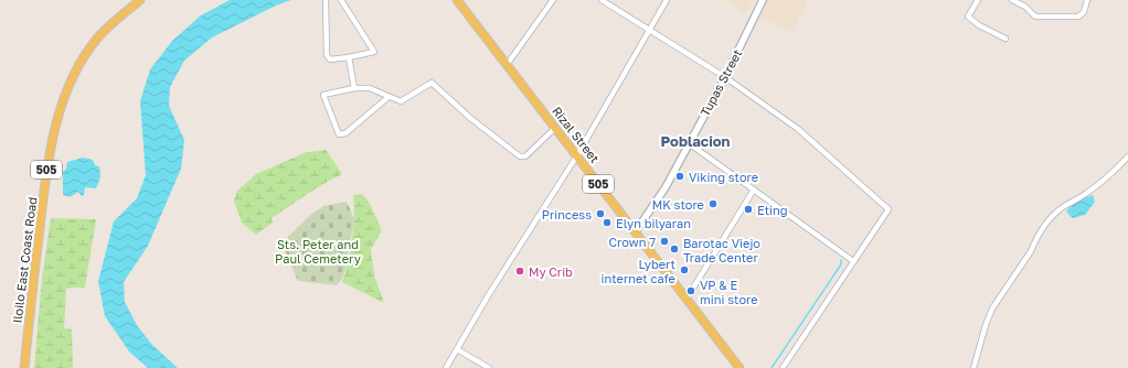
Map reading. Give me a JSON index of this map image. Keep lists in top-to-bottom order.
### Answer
{
  "streets": {
    "main road": ["Rizal Street", "505", "Iloilo East Coast Road"],
    "street": ["Tupas Street"]
  },
  "crossings": [
    ["Tupas Street", "Rizal Street"]
  ],
  "districts": ["Poblacion"],
  "parks": ["Sts. Peter and Paul Cemetery"],
  "places": [
    "Viking store",
    "MK store",
    "Eting",
    "Princess",
    "Elyn bilyaran",
    "Crown 7",
    "Barotac Viejo Trade Center",
    "Lybert internet cafe",
    "My Crib",
    "VP & E mini store"
  ]
}
